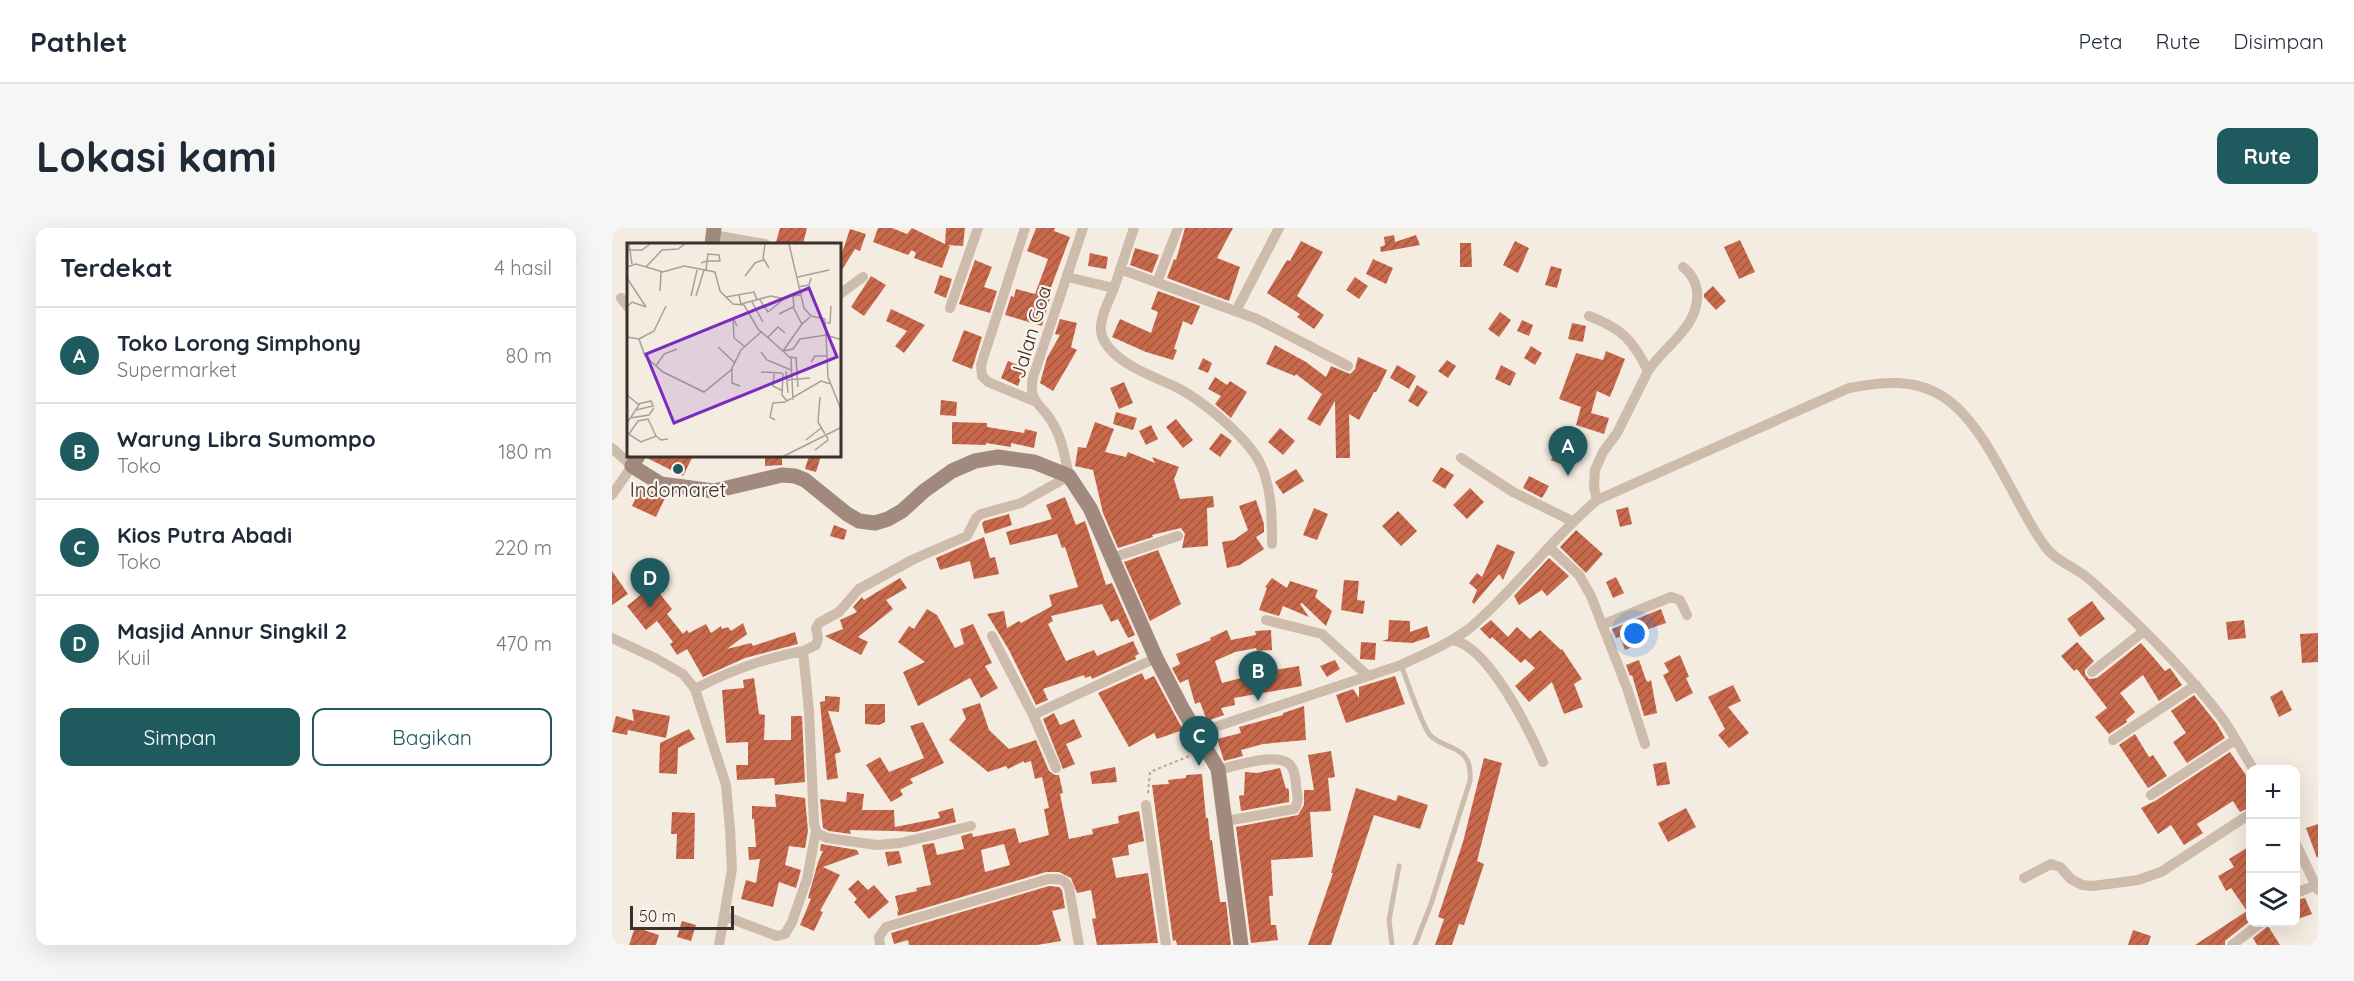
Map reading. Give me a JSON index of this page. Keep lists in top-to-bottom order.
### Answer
{
  "streets": {
    "street": ["Jalan Goa"]
  },
  "places": ["Indomaret"],
  "scale_bar": "50 m",
  "page": {
    "header": "Pathlet",
    "nav": ["Peta", "Rute", "Disimpan"],
    "buttons": [
      "Rute",
      ["Simpan", "Bagikan"]
    ],
    "title": "Lokasi kami",
    "heading": ["Terdekat", "4 hasil"],
    "list": [
      {
        "mark": "A",
        "name": "Toko Lorong Simphony",
        "note": "Supermarket",
        "value": "80 m"
      },
      {
        "mark": "B",
        "name": "Warung Libra Sumompo",
        "note": "Toko",
        "value": "180 m"
      },
      {
        "mark": "C",
        "name": "Kios Putra Abadi",
        "note": "Toko",
        "value": "220 m"
      },
      {
        "mark": "D",
        "name": "Masjid Annur Singkil 2",
        "note": "Kuil",
        "value": "470 m"
      }
    ],
    "pins": [
      "A",
      "D",
      "B",
      "C"
    ],
    "map_buttons": ["+", "−"],
    "scale": "50 m"
  }
}
